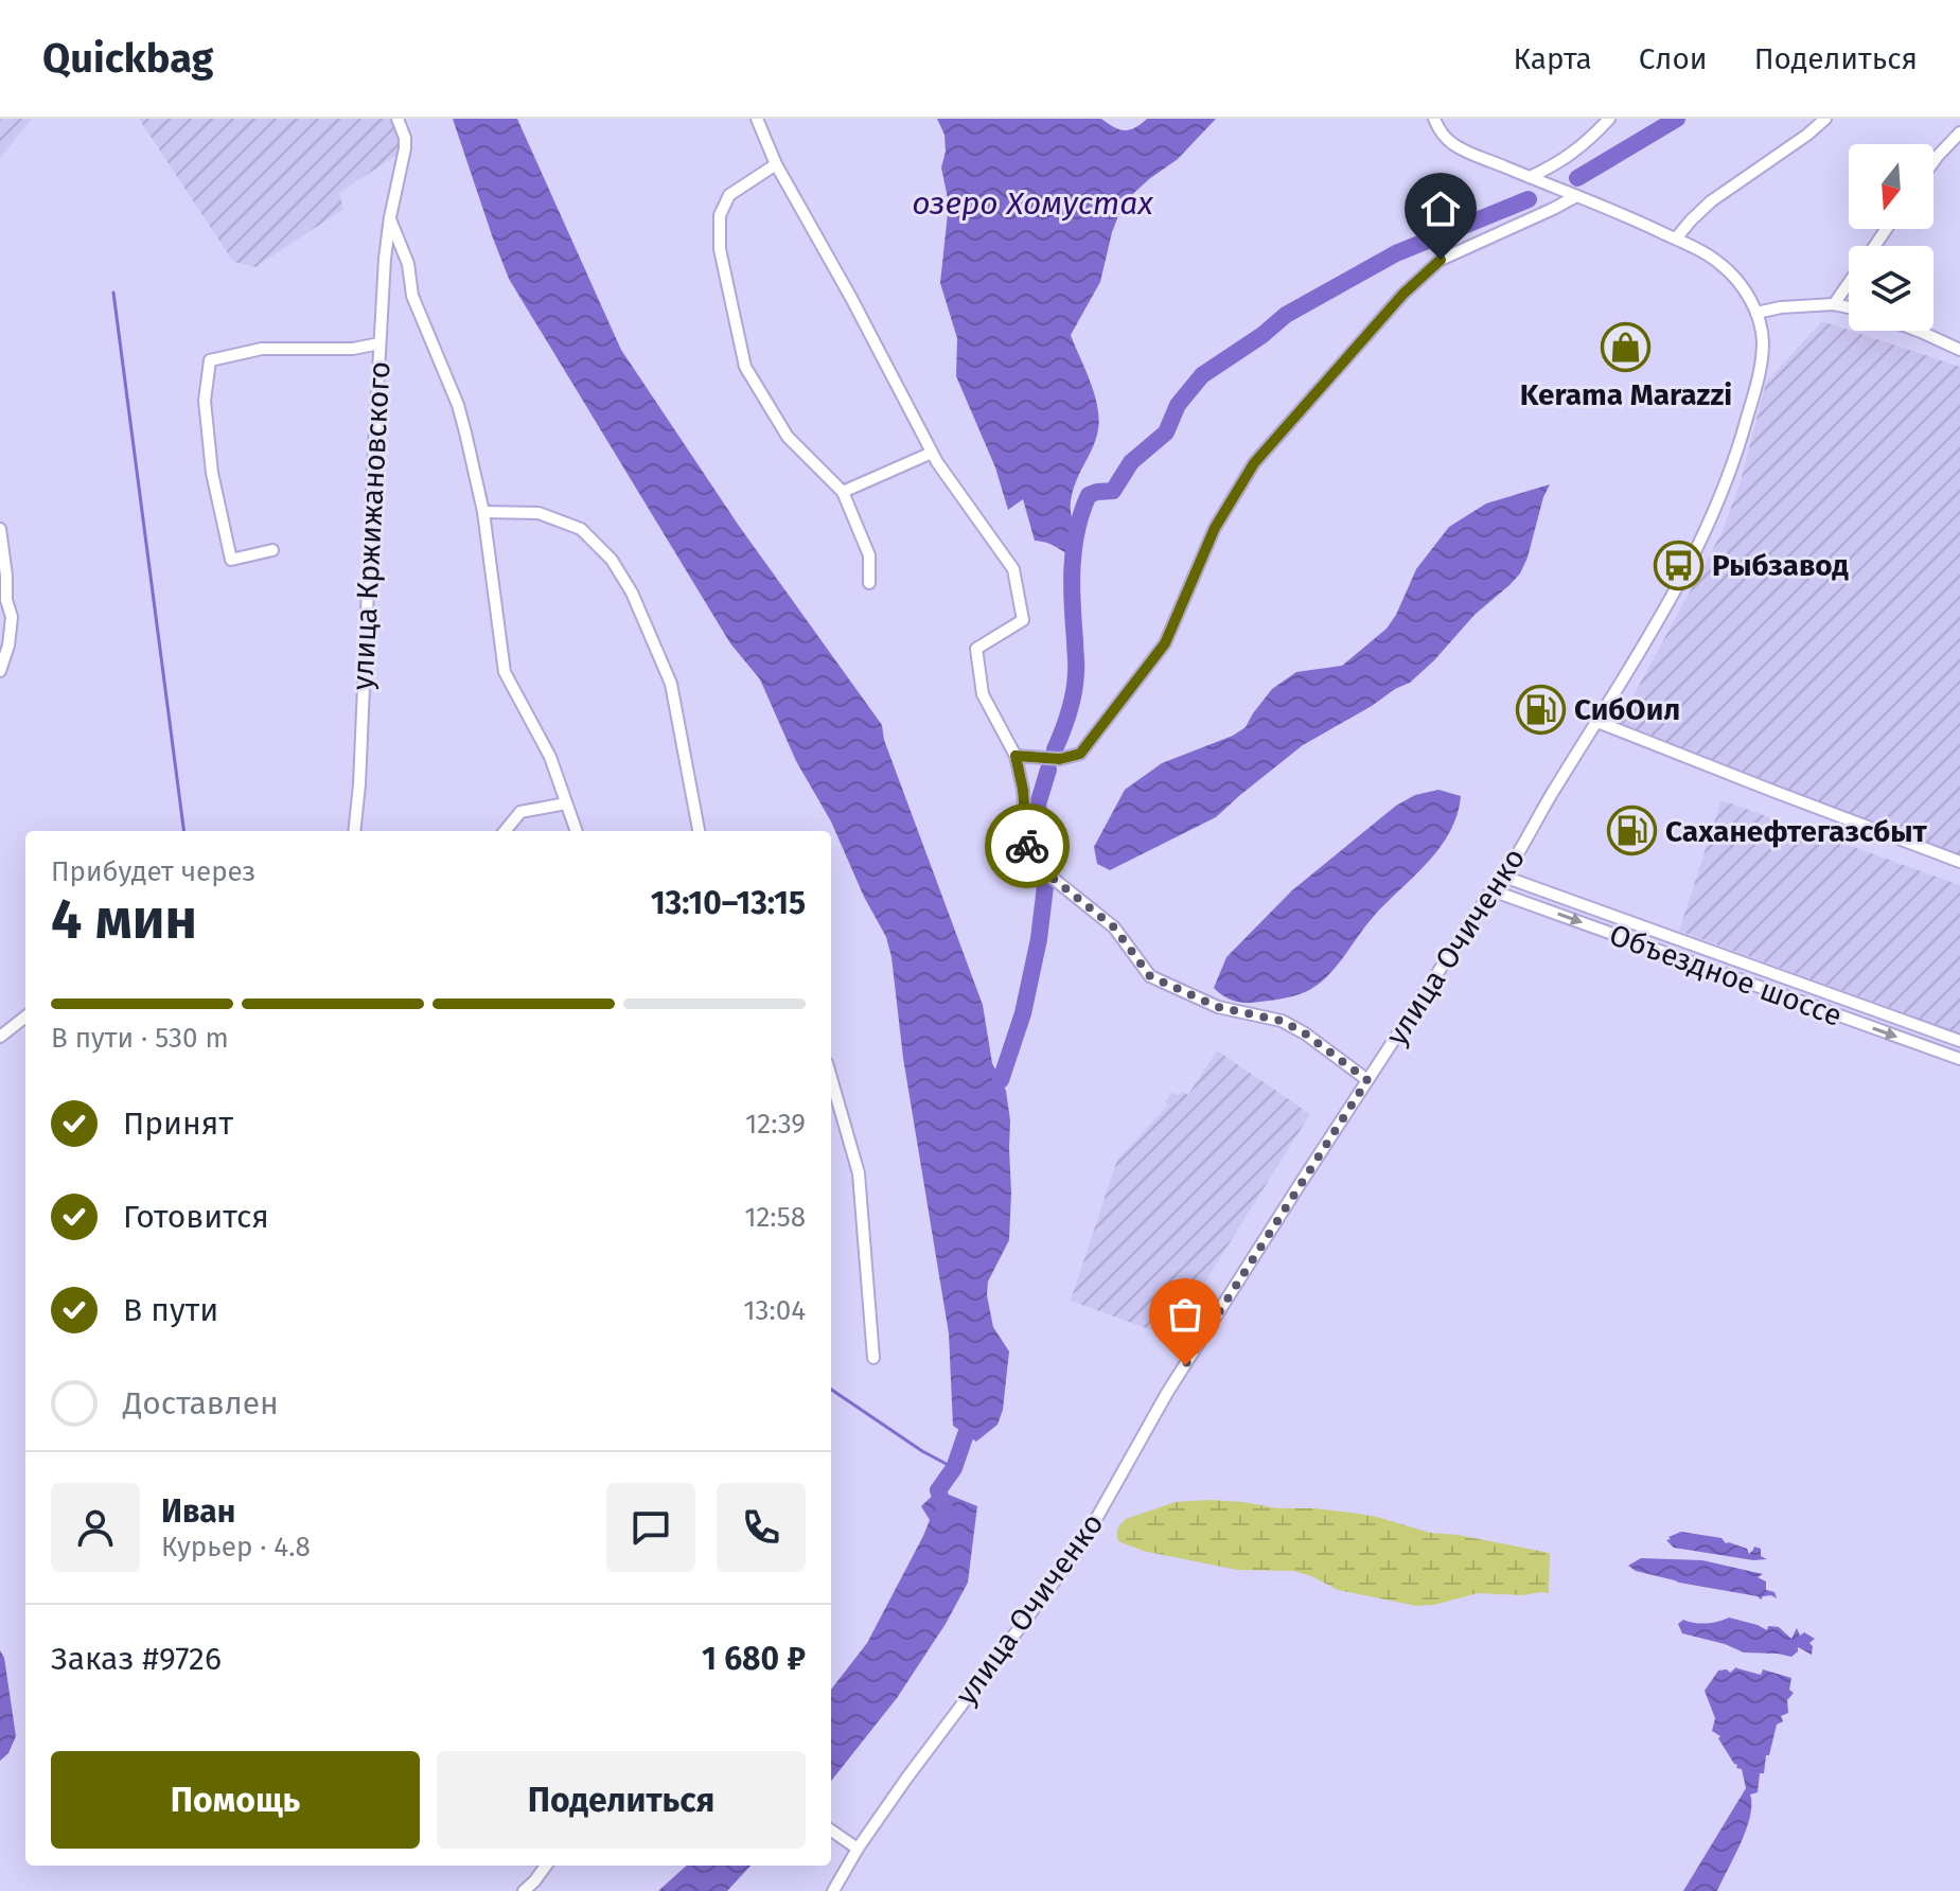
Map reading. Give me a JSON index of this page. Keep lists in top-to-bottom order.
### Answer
{
  "streets": {
    "street": ["улица Кржижановского", "улица Очиченко", "Объездное шоссе"]
  },
  "crossings": [
    ["улица Очиченко", "Объездное шоссе"]
  ],
  "water": ["озеро Хомустах"],
  "places": {
    "shop": ["Kerama Marazzi"],
    "bus stop": ["Рыбзавод"],
    "fuel station": ["СибОил", "Саханефтегазсбыт"]
  },
  "north": "bottom",
  "page": {
    "header": "Quickbag",
    "nav": ["Карта", "Слои", "Поделиться"],
    "heading": ["4 мин", "Прибудет через", "13:10–13:15"],
    "panel": [
      "Иван",
      "Курьер · 4.8",
      "Заказ #9726",
      "1 680 ₽"
    ],
    "bar": "В пути · 530 m",
    "list": [
      ["Принят", "12:39"],
      ["Готовится", "12:58"],
      ["В пути", "13:04"],
      "Доставлен"
    ],
    "buttons": ["Помощь", "Поделиться"]
  }
}
